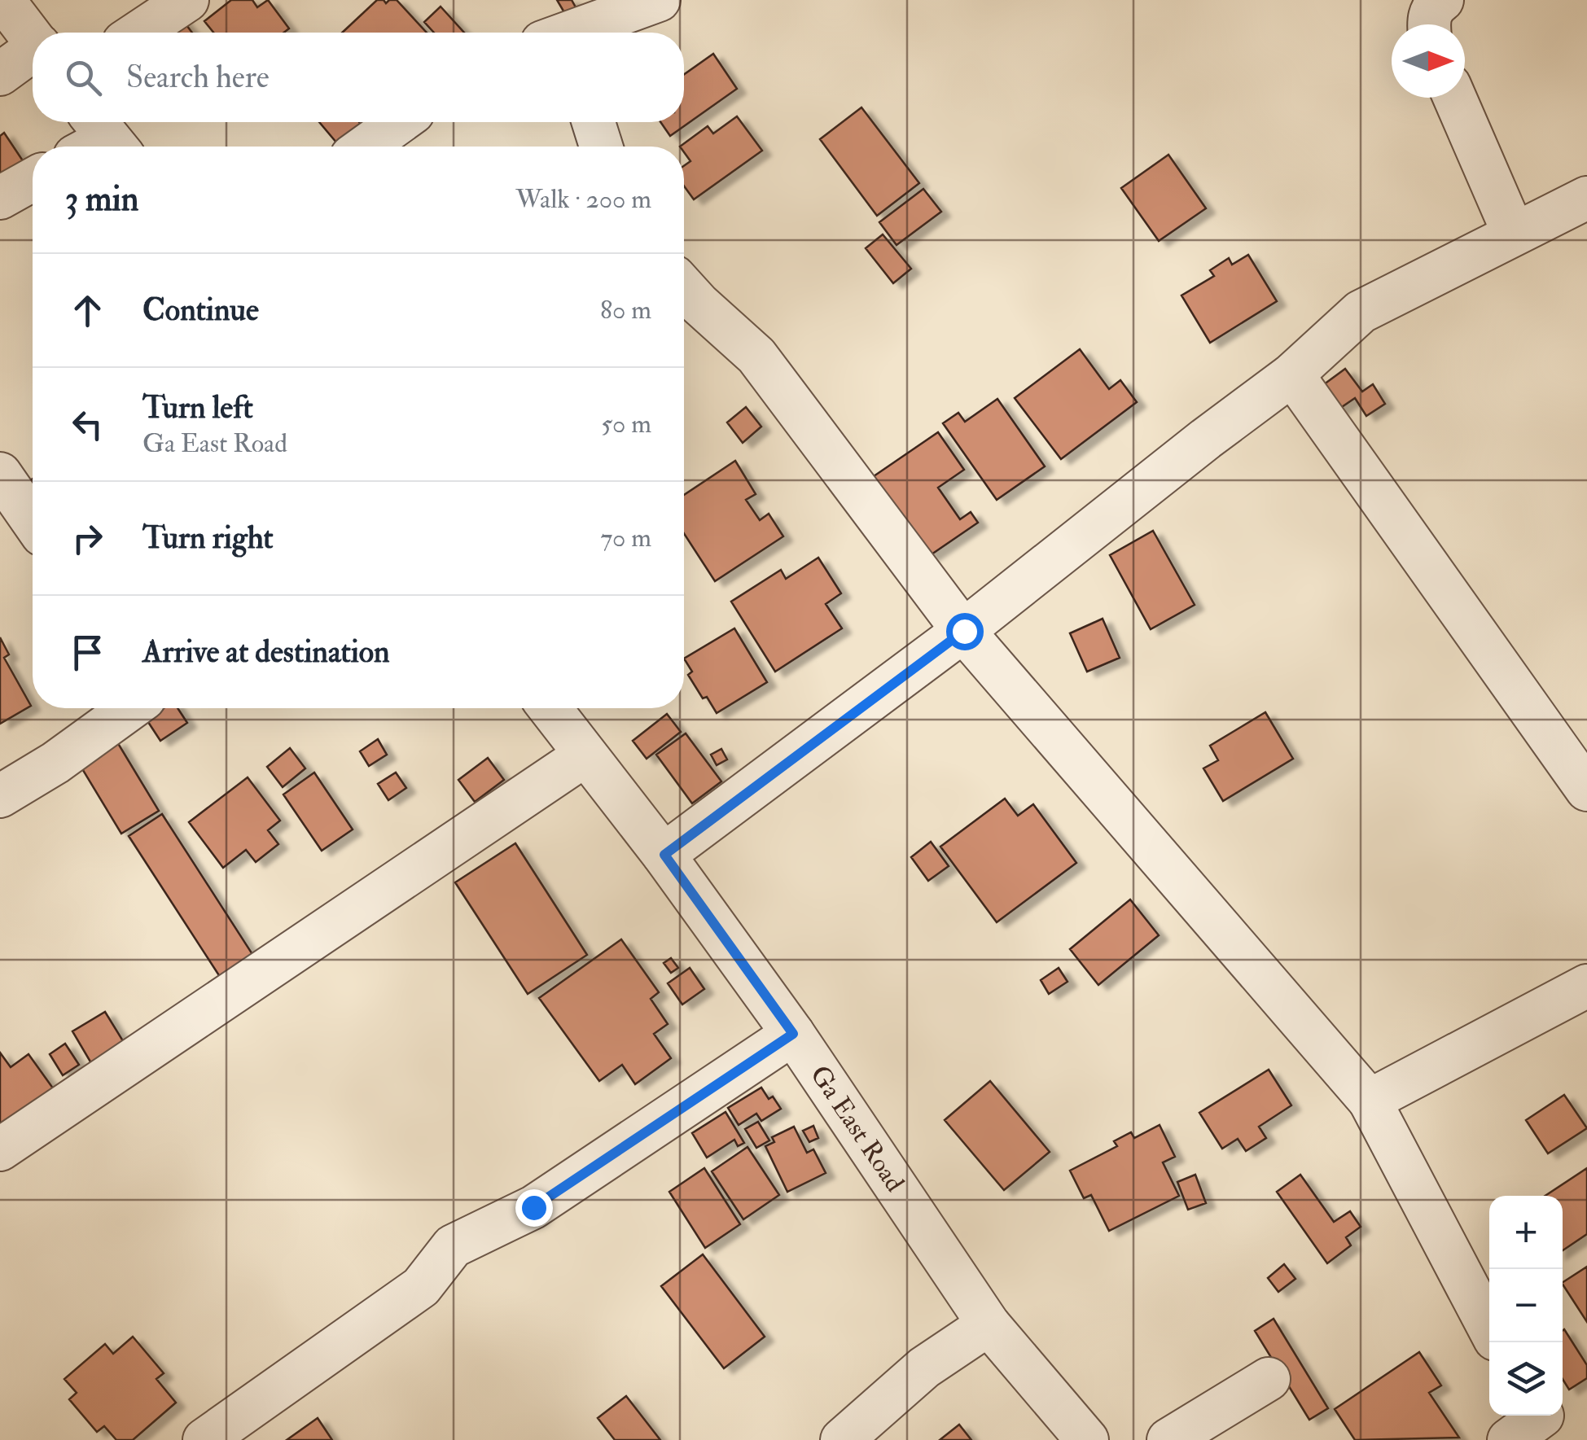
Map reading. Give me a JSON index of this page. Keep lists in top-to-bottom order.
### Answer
{
  "streets": {
    "street": ["Ga East Road"]
  },
  "north": "right",
  "page": {
    "search": "Search here",
    "heading": ["3 min", "Walk · 200 m"],
    "list": [
      ["Continue", "80 m"],
      ["Turn left", "Ga East Road", "50 m"],
      ["Turn right", "70 m"],
      "Arrive at destination"
    ],
    "map_buttons": ["+", "−"]
  }
}
